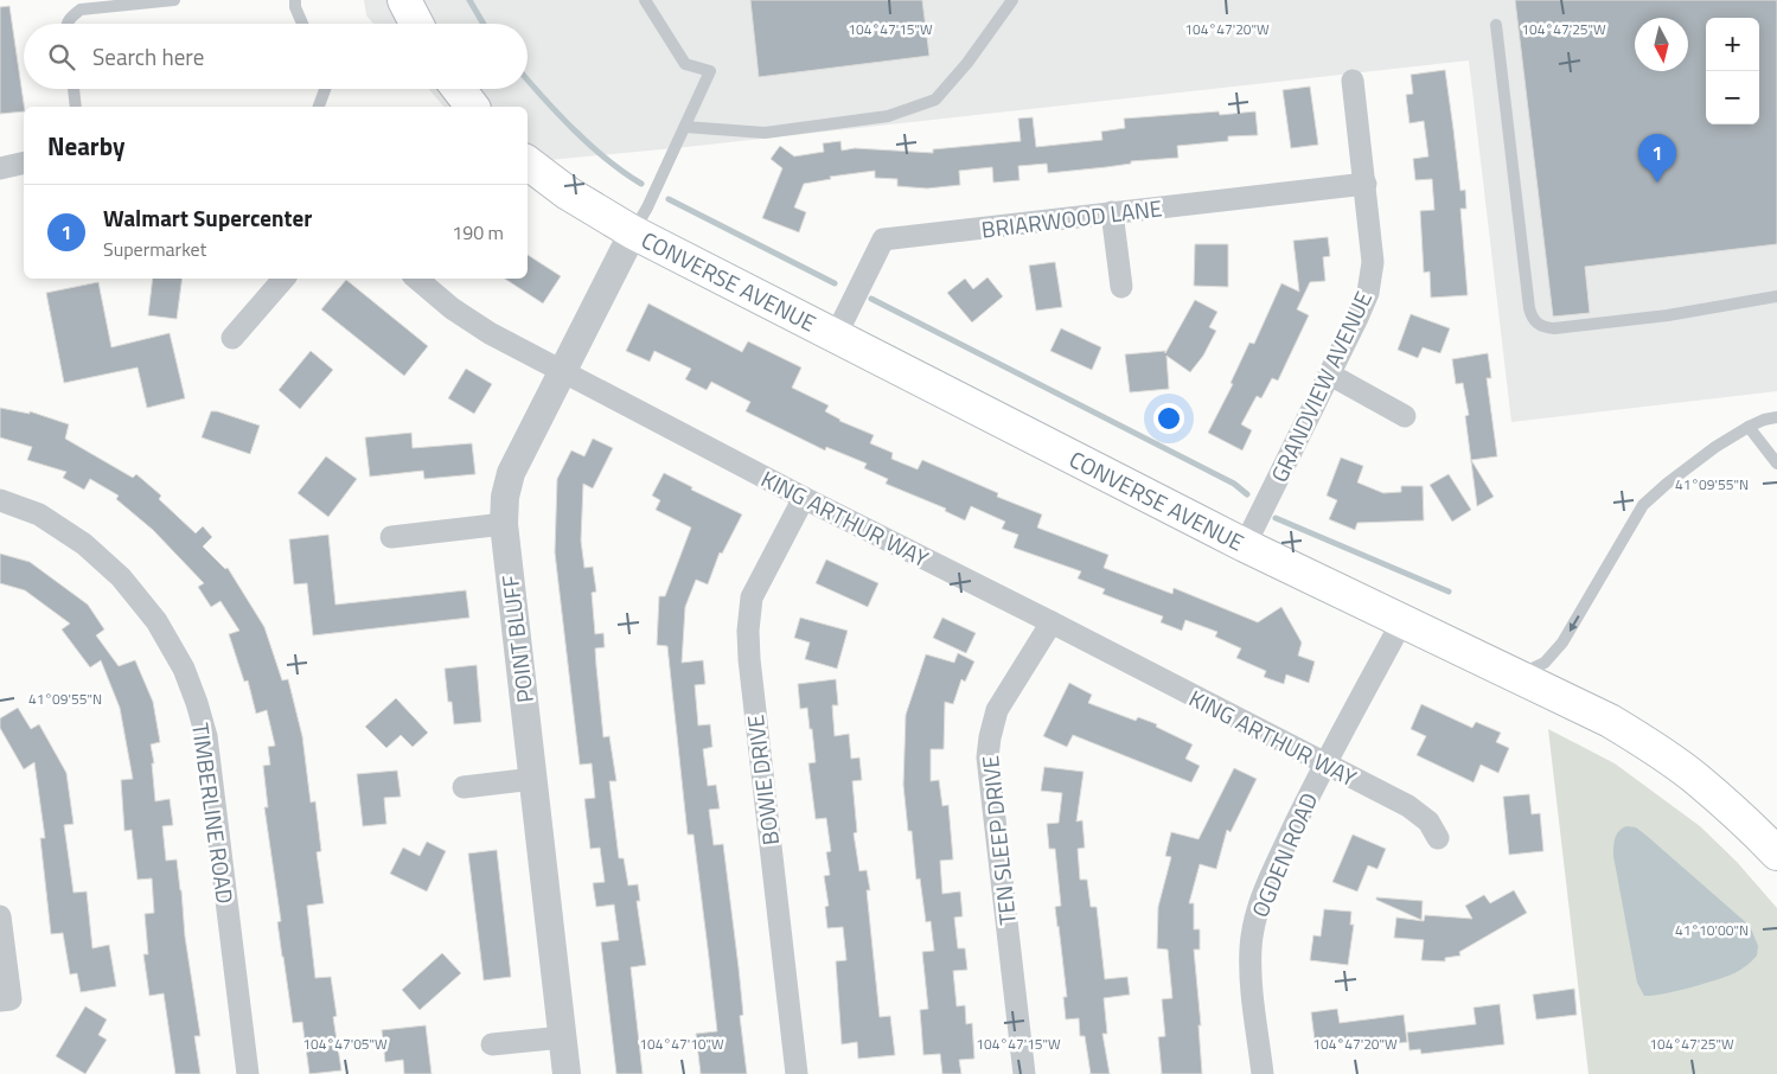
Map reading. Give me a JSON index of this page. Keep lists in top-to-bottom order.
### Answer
{
  "streets": {
    "main road": ["CONVERSE AVENUE"],
    "street": [
      "BRIARWOOD LANE",
      "GRANDVIEW AVENUE",
      "KING ARTHUR WAY",
      "POINT BLUFF",
      "BOWIE DRIVE",
      "TIMBERLINE ROAD",
      "TEN SLEEP DRIVE",
      "OGDEN ROAD"
    ]
  },
  "crossings": [
    ["BRIARWOOD LANE", "CONVERSE AVENUE"],
    ["BRIARWOOD LANE", "GRANDVIEW AVENUE"],
    ["CONVERSE AVENUE", "GRANDVIEW AVENUE"],
    ["CONVERSE AVENUE", "POINT BLUFF"],
    ["CONVERSE AVENUE", "OGDEN ROAD"],
    ["KING ARTHUR WAY", "POINT BLUFF"],
    ["KING ARTHUR WAY", "BOWIE DRIVE"],
    ["KING ARTHUR WAY", "TEN SLEEP DRIVE"],
    ["KING ARTHUR WAY", "OGDEN ROAD"]
  ],
  "north": "bottom",
  "page": {
    "map_buttons": ["+", "−"],
    "search": "Search here",
    "heading": "Nearby",
    "pins": "1",
    "list": [
      {
        "mark": "1",
        "name": "Walmart Supercenter",
        "note": "Supermarket",
        "value": "190 m"
      }
    ]
  },
  "coordinates": [
    "104°47'15\"W",
    "104°47'20\"W",
    "104°47'25\"W",
    "41°09'55\"N",
    "41°10'00\"N",
    "104°47'05\"W",
    "104°47'10\"W"
  ]
}
